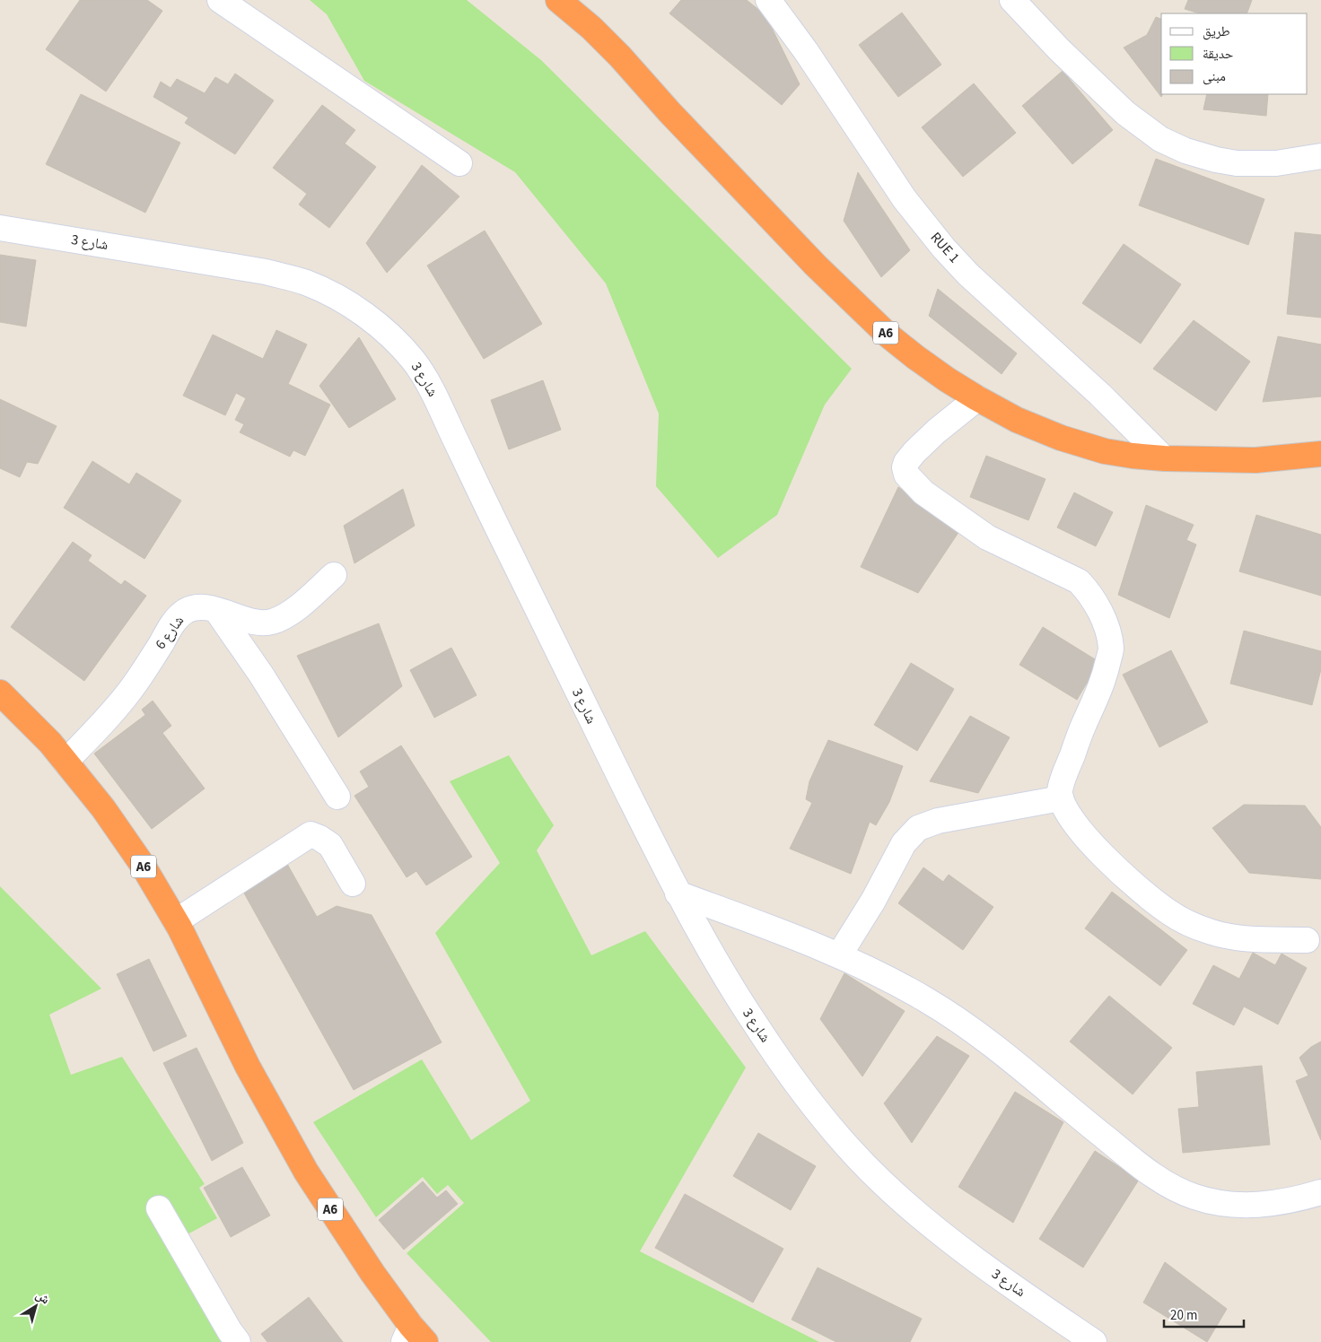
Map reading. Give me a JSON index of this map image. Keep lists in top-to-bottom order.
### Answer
{
  "streets": {
    "highway": ["A6"],
    "street": ["شارع 3", "RUE 1", "شارع 6"]
  },
  "crossings": [
    ["RUE 1", "A6"],
    ["A6", "شارع 6"]
  ],
  "legend": ["طريق", "حديقة", "مبنى"],
  "scale_bar": "20 m",
  "north": "top right"
}
